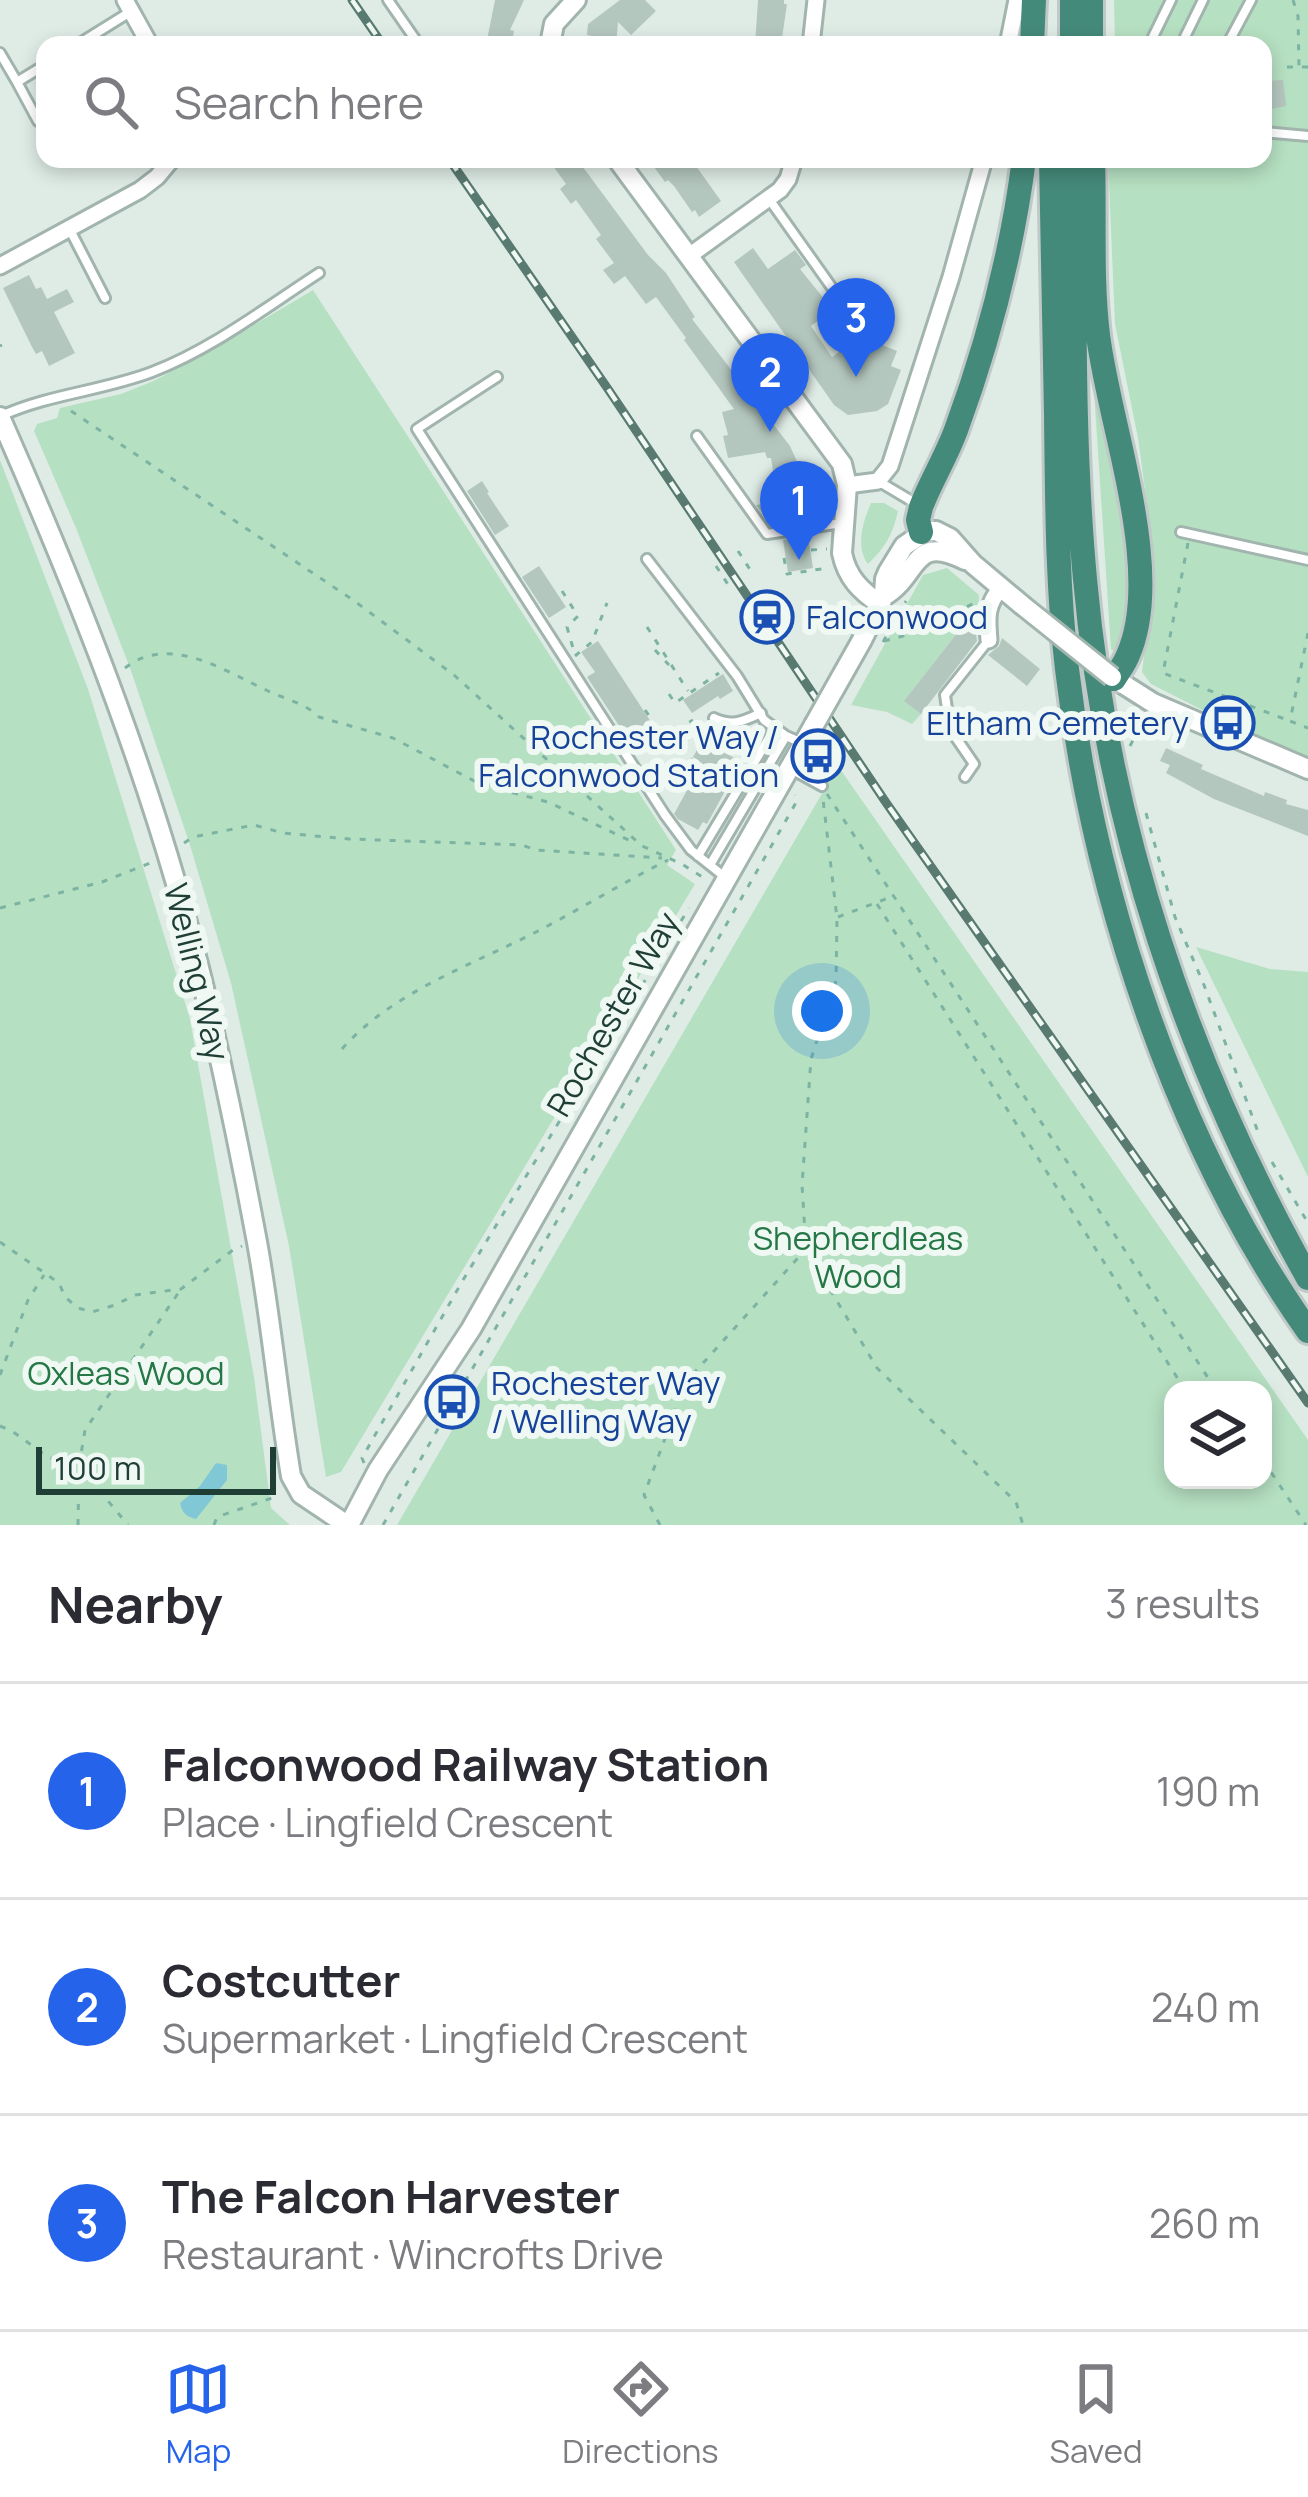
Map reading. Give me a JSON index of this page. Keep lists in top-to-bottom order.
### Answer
{
  "streets": {
    "street": ["Welling Way", "Rochester Way"]
  },
  "crossings": [
    ["Welling Way", "Rochester Way"]
  ],
  "parks": ["Shepherdleas Wood", "Oxleas Wood"],
  "places": {
    "station": ["Falconwood"],
    "bus stop": ["Eltham Cemetery", "Rochester Way / Falconwood Station", "Rochester Way / Welling Way"]
  },
  "scale_bar": "100 m",
  "page": {
    "search": "Search here",
    "pins": ["3", "2", "1"],
    "scale": "100 m",
    "heading": ["Nearby", "3 results"],
    "list": [
      {
        "mark": "1",
        "name": "Falconwood Railway Station",
        "note": "Place · Lingfield Crescent",
        "value": "190 m"
      },
      {
        "mark": "2",
        "name": "Costcutter",
        "note": "Supermarket · Lingfield Crescent",
        "value": "240 m"
      },
      {
        "mark": "3",
        "name": "The Falcon Harvester",
        "note": "Restaurant · Wincrofts Drive",
        "value": "260 m"
      }
    ],
    "nav": ["Map", "Directions", "Saved"]
  }
}
